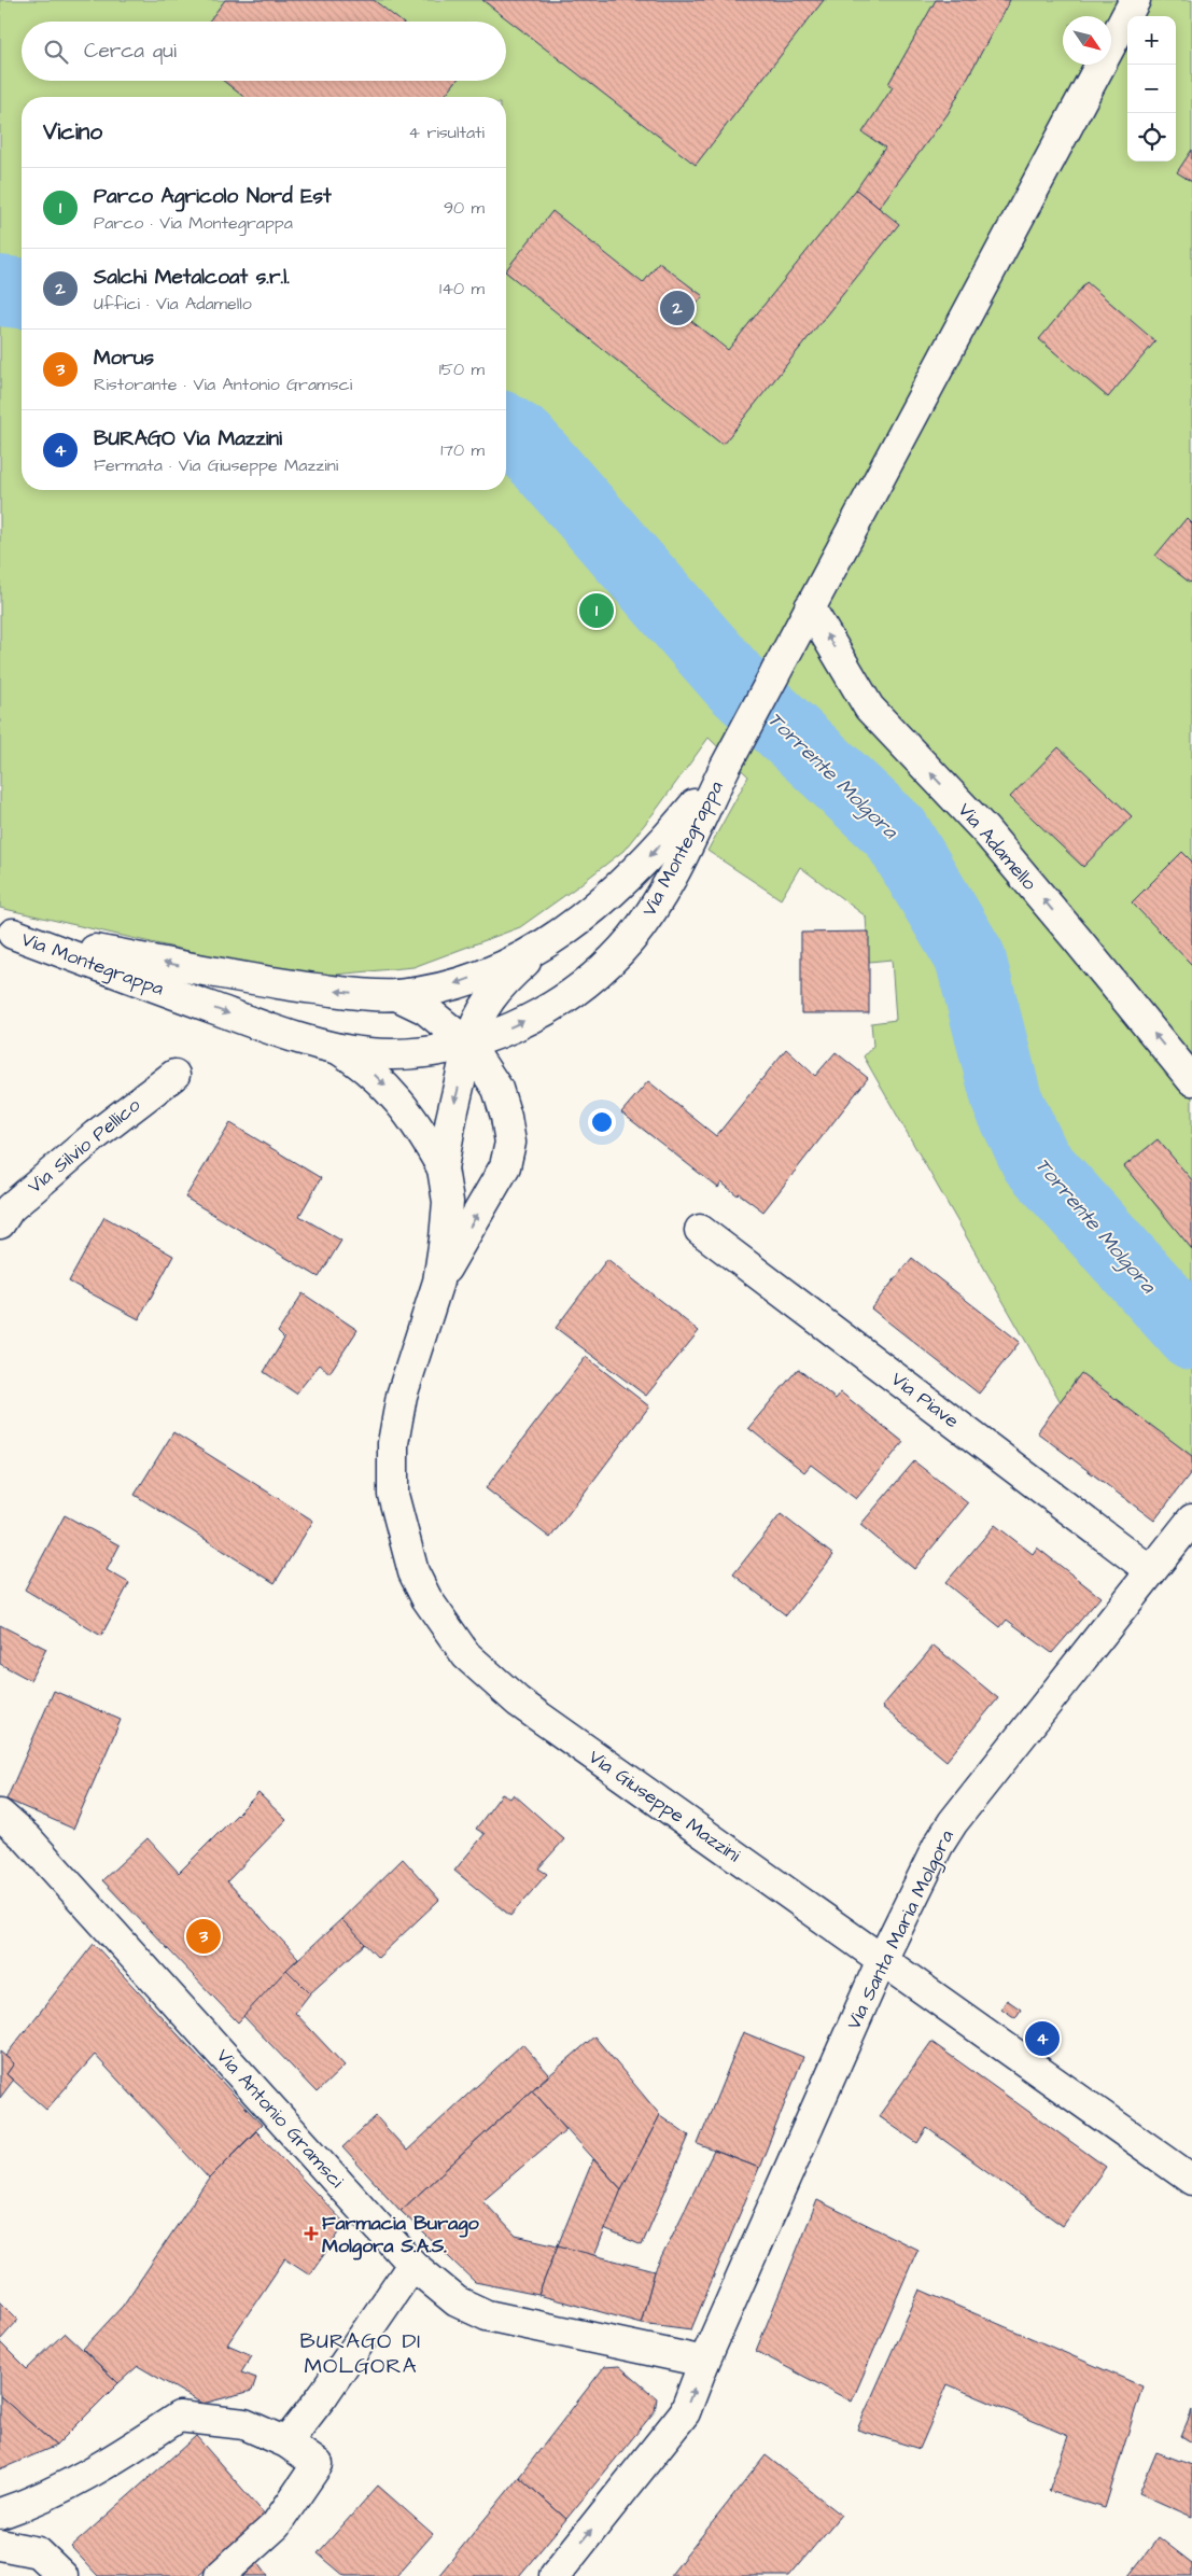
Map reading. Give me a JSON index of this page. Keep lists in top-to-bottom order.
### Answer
{
  "streets": {
    "street": [
      "Via Adamello",
      "Via Montegrappa",
      "Via Silvio Pellico",
      "Via Piave",
      "Via Giuseppe Mazzini",
      "Via Santa Maria Molgora",
      "Via Antonio Gramsci"
    ]
  },
  "crossings": [
    ["Via Adamello", "Via Montegrappa"],
    ["Via Montegrappa", "Via Giuseppe Mazzini"],
    ["Via Piave", "Via Santa Maria Molgora"],
    ["Via Giuseppe Mazzini", "Via Santa Maria Molgora"],
    ["Via Santa Maria Molgora", "Via Antonio Gramsci"]
  ],
  "one_way": ["Via Adamello"],
  "districts": ["BURAGO DI MOLGORA"],
  "water": ["Torrente Molgora"],
  "places": {
    "health": ["Farmacia Burago Molgora S.A.S."]
  },
  "north": "bottom right",
  "page": {
    "map_buttons": ["+", "−"],
    "search": "Cerca qui",
    "heading": ["Vicino", "4 risultati"],
    "list": [
      {
        "mark": "1",
        "name": "Parco Agricolo Nord Est",
        "note": "Parco · Via Montegrappa",
        "value": "90 m"
      },
      {
        "mark": "2",
        "name": "Salchi Metalcoat s.r.l.",
        "note": "Uffici · Via Adamello",
        "value": "140 m"
      },
      {
        "mark": "3",
        "name": "Morus",
        "note": "Ristorante · Via Antonio Gramsci",
        "value": "150 m"
      },
      {
        "mark": "4",
        "name": "BURAGO Via Mazzini",
        "note": "Fermata · Via Giuseppe Mazzini",
        "value": "170 m"
      }
    ],
    "pins": [
      "2",
      "1",
      "3",
      "4"
    ]
  }
}
